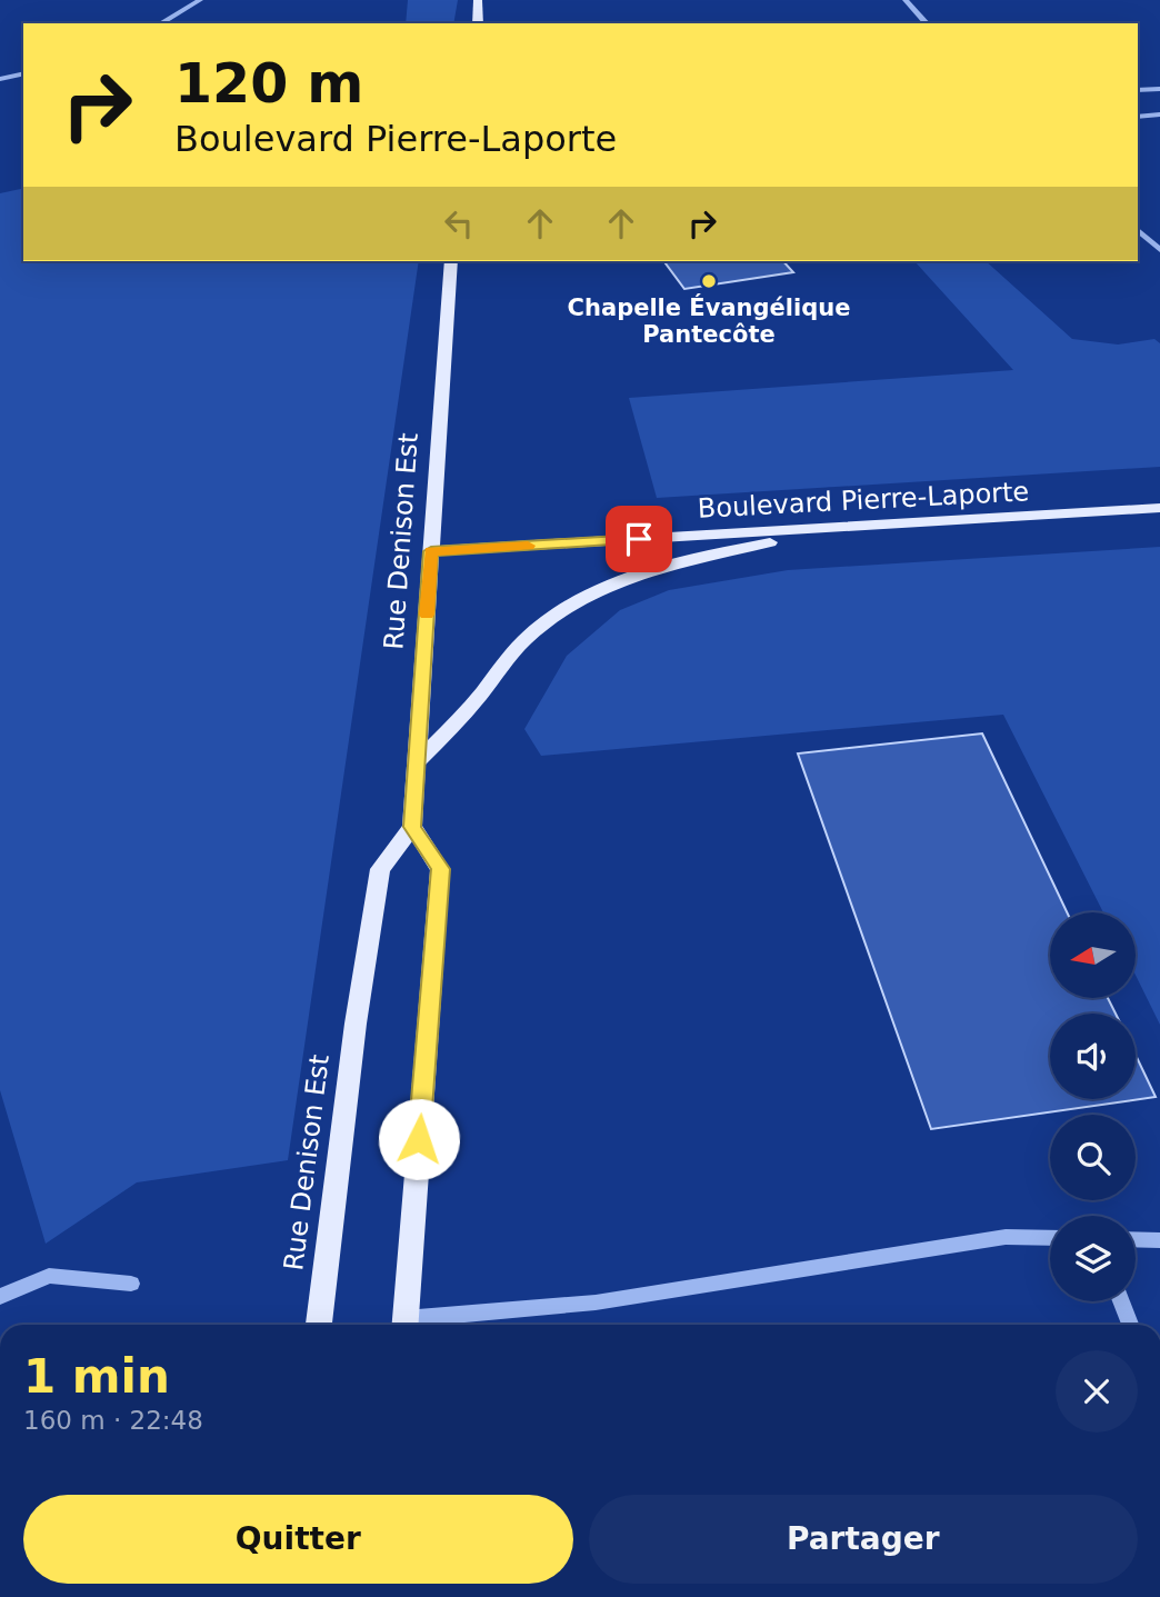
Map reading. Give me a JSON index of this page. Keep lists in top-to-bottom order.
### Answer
{
  "streets": {
    "main road": ["Boulevard Pierre-Laporte", "Rue Denison Est"]
  },
  "crossings": [
    ["Boulevard Pierre-Laporte", "Rue Denison Est"]
  ],
  "places": ["Chapelle Évangélique Pantecôte"],
  "north": "left",
  "page": {
    "turn": ["120 m", "Boulevard Pierre-Laporte"],
    "heading": ["1 min", "160 m · 22:48"],
    "buttons": ["Quitter", "Partager"]
  }
}
